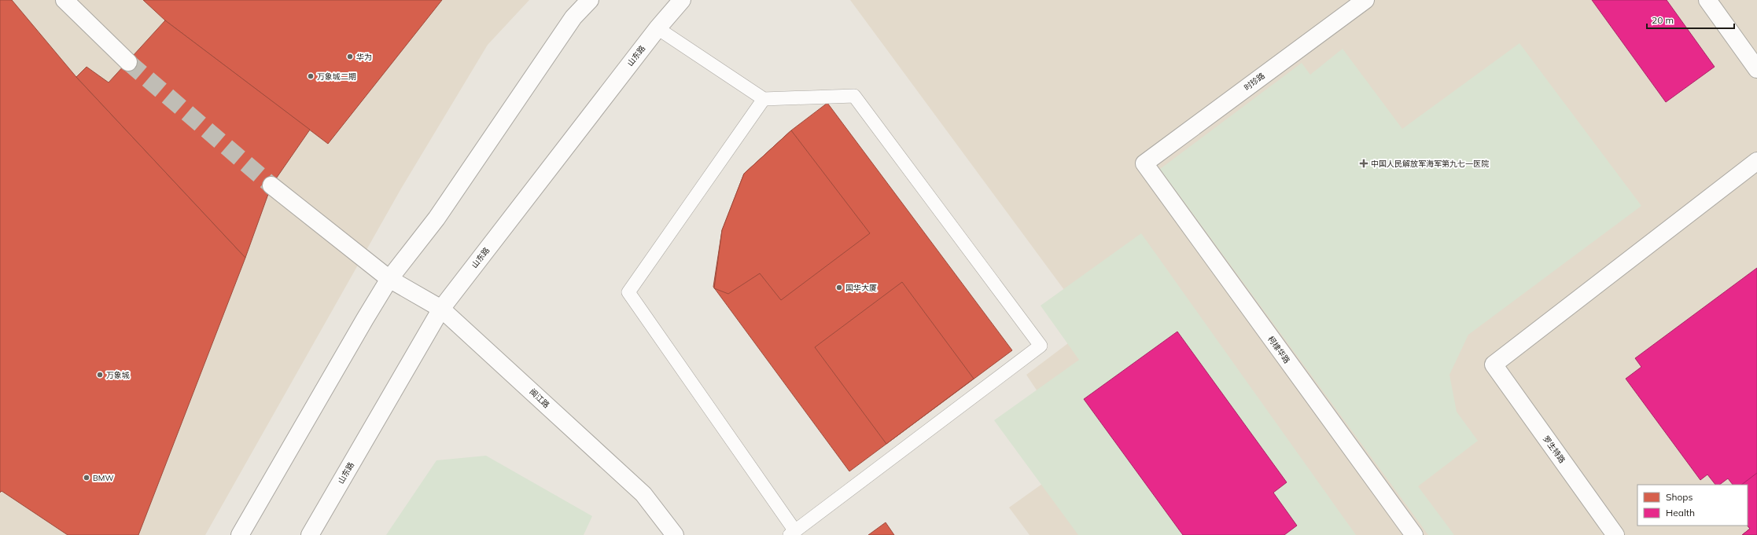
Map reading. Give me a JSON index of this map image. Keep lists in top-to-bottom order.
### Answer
{
  "streets": {
    "street": [
      "山东路",
      "时珍路",
      "柯棣华路",
      "闽江路",
      "罗生特路"
    ]
  },
  "crossings": [
    ["山东路", "闽江路"],
    ["时珍路", "柯棣华路"]
  ],
  "places": {
    "other": [
      "华为",
      "万象城二期",
      "国华大厦",
      "万象城",
      "BMW"
    ],
    "health": ["中国人民解放军海军第九七一医院"]
  },
  "legend": ["Shops", "Health"],
  "scale_bar": "20 m"
}
